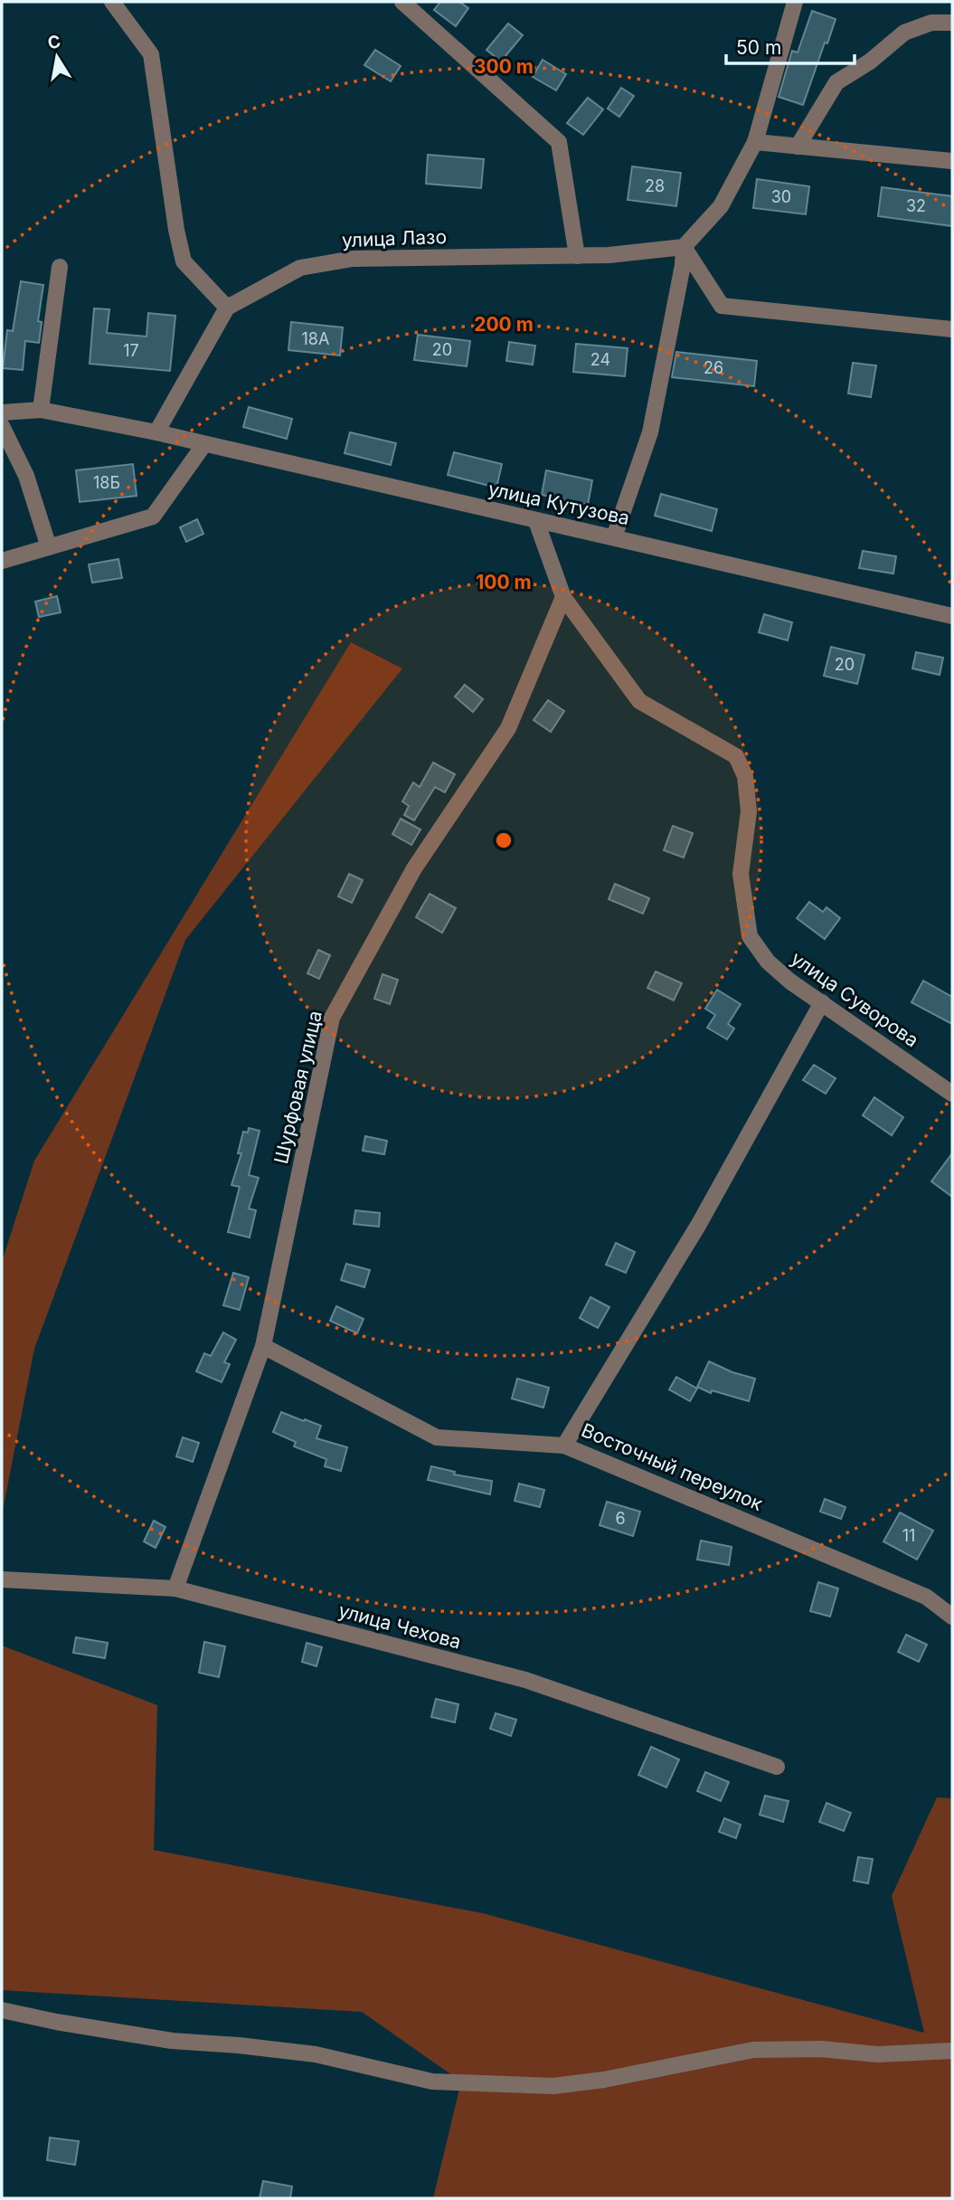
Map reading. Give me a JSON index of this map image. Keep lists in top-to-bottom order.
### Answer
{
  "streets": {
    "street": [
      "улица Лазо",
      "улица Кутузова",
      "улица Суворова",
      "Шурфовая улица",
      "Восточный переулок",
      "улица Чехова"
    ]
  },
  "crossings": [
    ["улица Кутузова", "улица Суворова"],
    ["улица Суворова", "Шурфовая улица"],
    ["Шурфовая улица", "Восточный переулок"],
    ["Шурфовая улица", "улица Чехова"]
  ],
  "house_numbers": [
    "28",
    "30",
    "32",
    "18А",
    "20",
    "17",
    "24",
    "26",
    "18Б",
    "20",
    "6",
    "11"
  ],
  "scale_bar": "50 m",
  "north": "top",
  "rings": ["300 m", "200 m", "100 m"]
}
